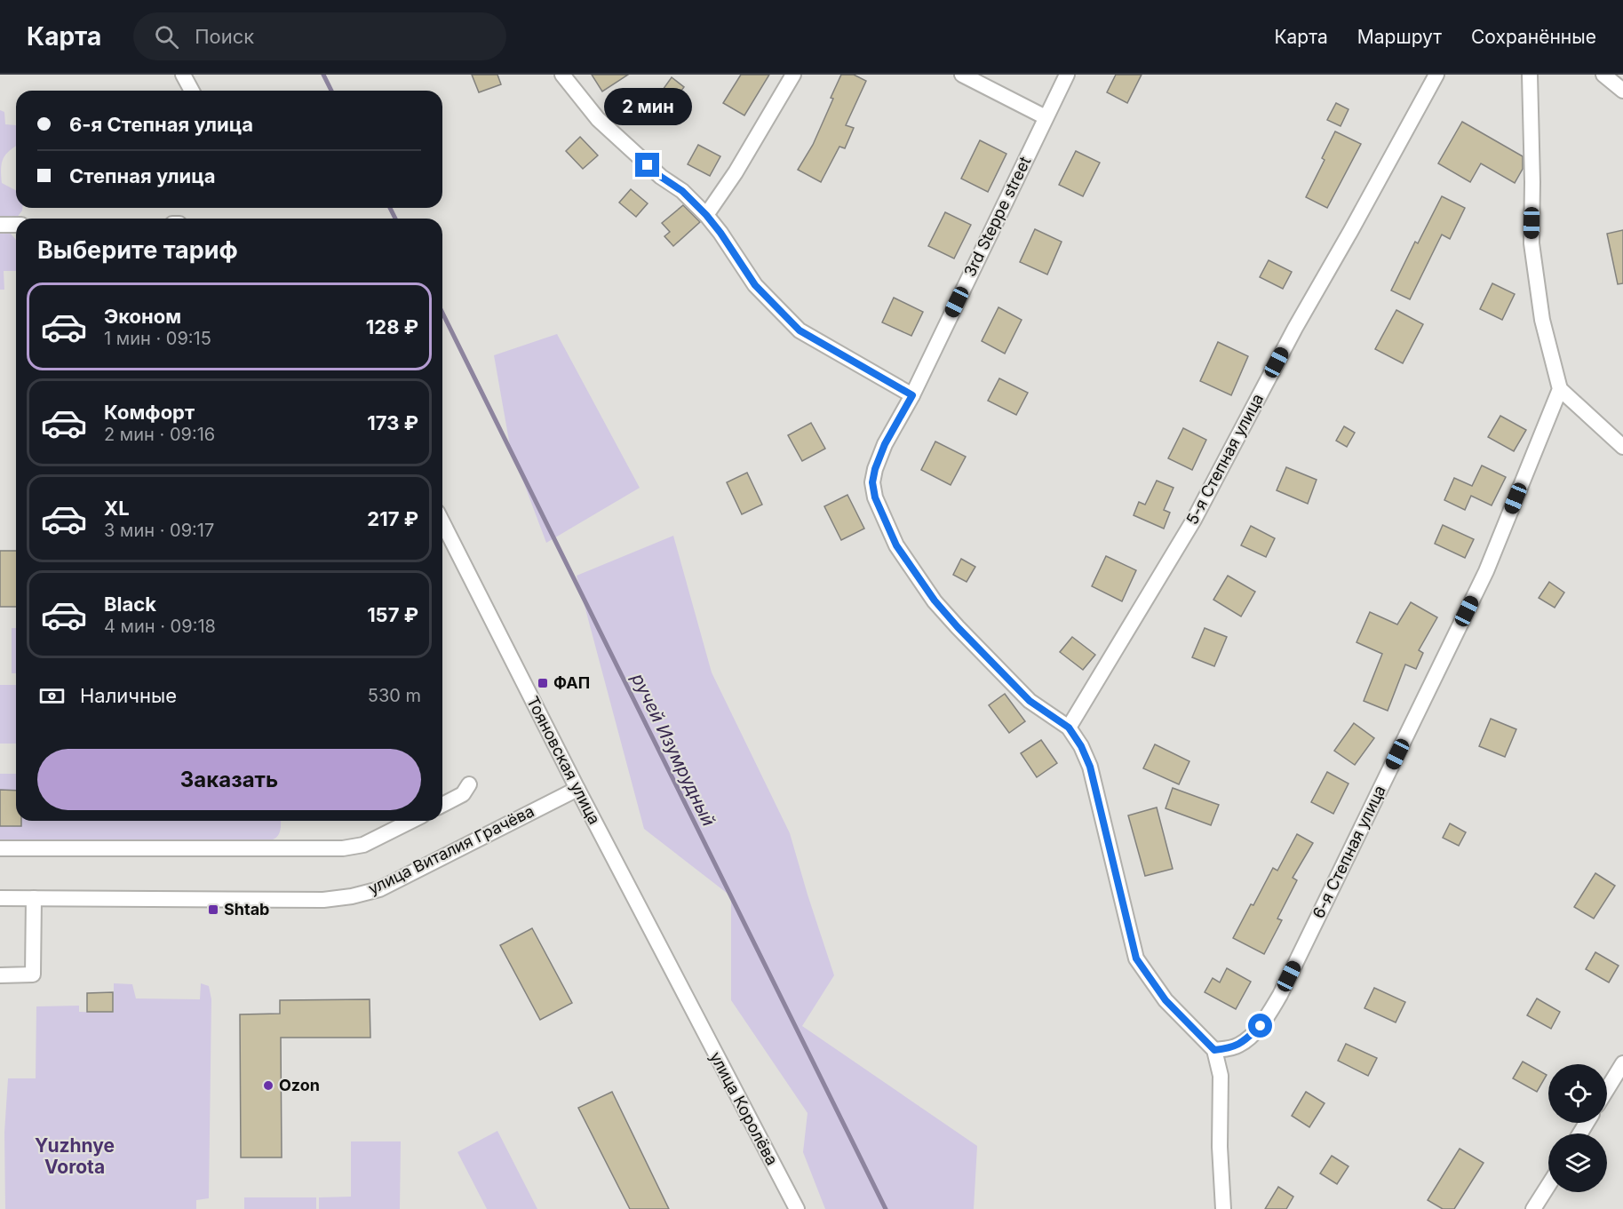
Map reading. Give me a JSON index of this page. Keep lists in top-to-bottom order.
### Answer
{
  "streets": {
    "street": [
      "3rd Steppe street",
      "5-я Степная улица",
      "Тояновская улица",
      "улица Виталия Грачёва",
      "6-я Степная улица",
      "улица Королёва"
    ]
  },
  "crossings": [
    ["3rd Steppe street", "5-я Степная улица"],
    ["Тояновская улица", "улица Виталия Грачёва"],
    ["Тояновская улица", "улица Королёва"]
  ],
  "districts": ["Yuzhnye Vorota"],
  "water": ["ручей Изумрудный"],
  "places": {
    "transit": ["ФАП", "Shtab"],
    "other": ["Ozon"]
  },
  "page": {
    "header": "Карта",
    "search": "Поиск",
    "nav": ["Карта", "Маршрут", "Сохранённые"],
    "bubble": "2 мин",
    "banner": ["6-я Степная улица", "Степная улица"],
    "heading": "Выберите тариф",
    "list": [
      {
        "name": "Эконом",
        "note": "1 мин · 09:15",
        "value": "128 ₽"
      },
      {
        "name": "Комфорт",
        "note": "2 мин · 09:16",
        "value": "173 ₽"
      },
      {
        "name": "XL",
        "note": "3 мин · 09:17",
        "value": "217 ₽"
      },
      {
        "name": "Black",
        "note": "4 мин · 09:18",
        "value": "157 ₽"
      }
    ],
    "pay": ["Наличные", "530 m"],
    "buttons": "Заказать"
  }
}
